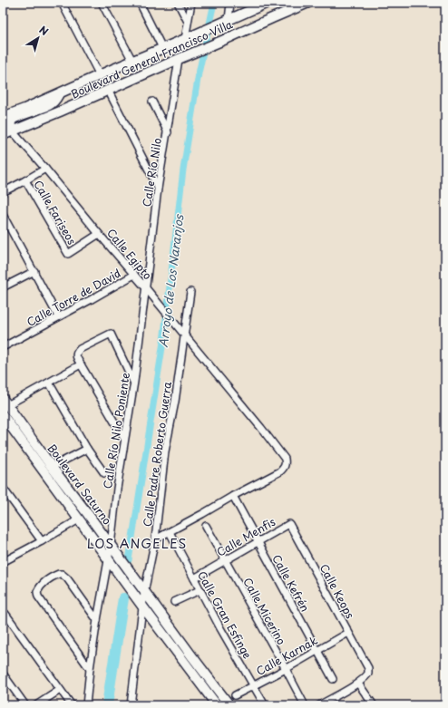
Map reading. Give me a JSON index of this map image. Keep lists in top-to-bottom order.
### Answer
{
  "streets": {
    "street": [
      "Boulevard General Francisco Villa",
      "Calle Río Nilo",
      "Calle Fariseos",
      "Calle Egipto",
      "Calle Torre de David",
      "Calle Río Nilo Poniente",
      "Calle Padre Roberto Guerra",
      "Boulevard Saturno",
      "Calle Menfis",
      "Calle Kefrén",
      "Calle Keops",
      "Calle Micerino",
      "Calle Gran Esfinge",
      "Calle Karnak"
    ]
  },
  "crossings": [
    ["Boulevard General Francisco Villa", "Calle Río Nilo"],
    ["Boulevard General Francisco Villa", "Calle Egipto"],
    ["Calle Río Nilo", "Calle Egipto"],
    ["Calle Río Nilo", "Calle Río Nilo Poniente"],
    ["Calle Fariseos", "Calle Egipto"],
    ["Calle Egipto", "Calle Torre de David"],
    ["Calle Egipto", "Calle Río Nilo Poniente"],
    ["Calle Egipto", "Calle Padre Roberto Guerra"],
    ["Calle Egipto", "Calle Kefrén"],
    ["Calle Río Nilo Poniente", "Boulevard Saturno"],
    ["Calle Padre Roberto Guerra", "Boulevard Saturno"],
    ["Calle Menfis", "Calle Kefrén"],
    ["Calle Menfis", "Calle Keops"],
    ["Calle Menfis", "Calle Micerino"],
    ["Calle Menfis", "Calle Gran Esfinge"],
    ["Calle Kefrén", "Calle Karnak"],
    ["Calle Keops", "Calle Karnak"],
    ["Calle Micerino", "Calle Karnak"],
    ["Calle Gran Esfinge", "Calle Karnak"]
  ],
  "districts": ["LOS ANGELES"],
  "water": ["Arroyo de Los Naranjos"],
  "north": "top right"
}
